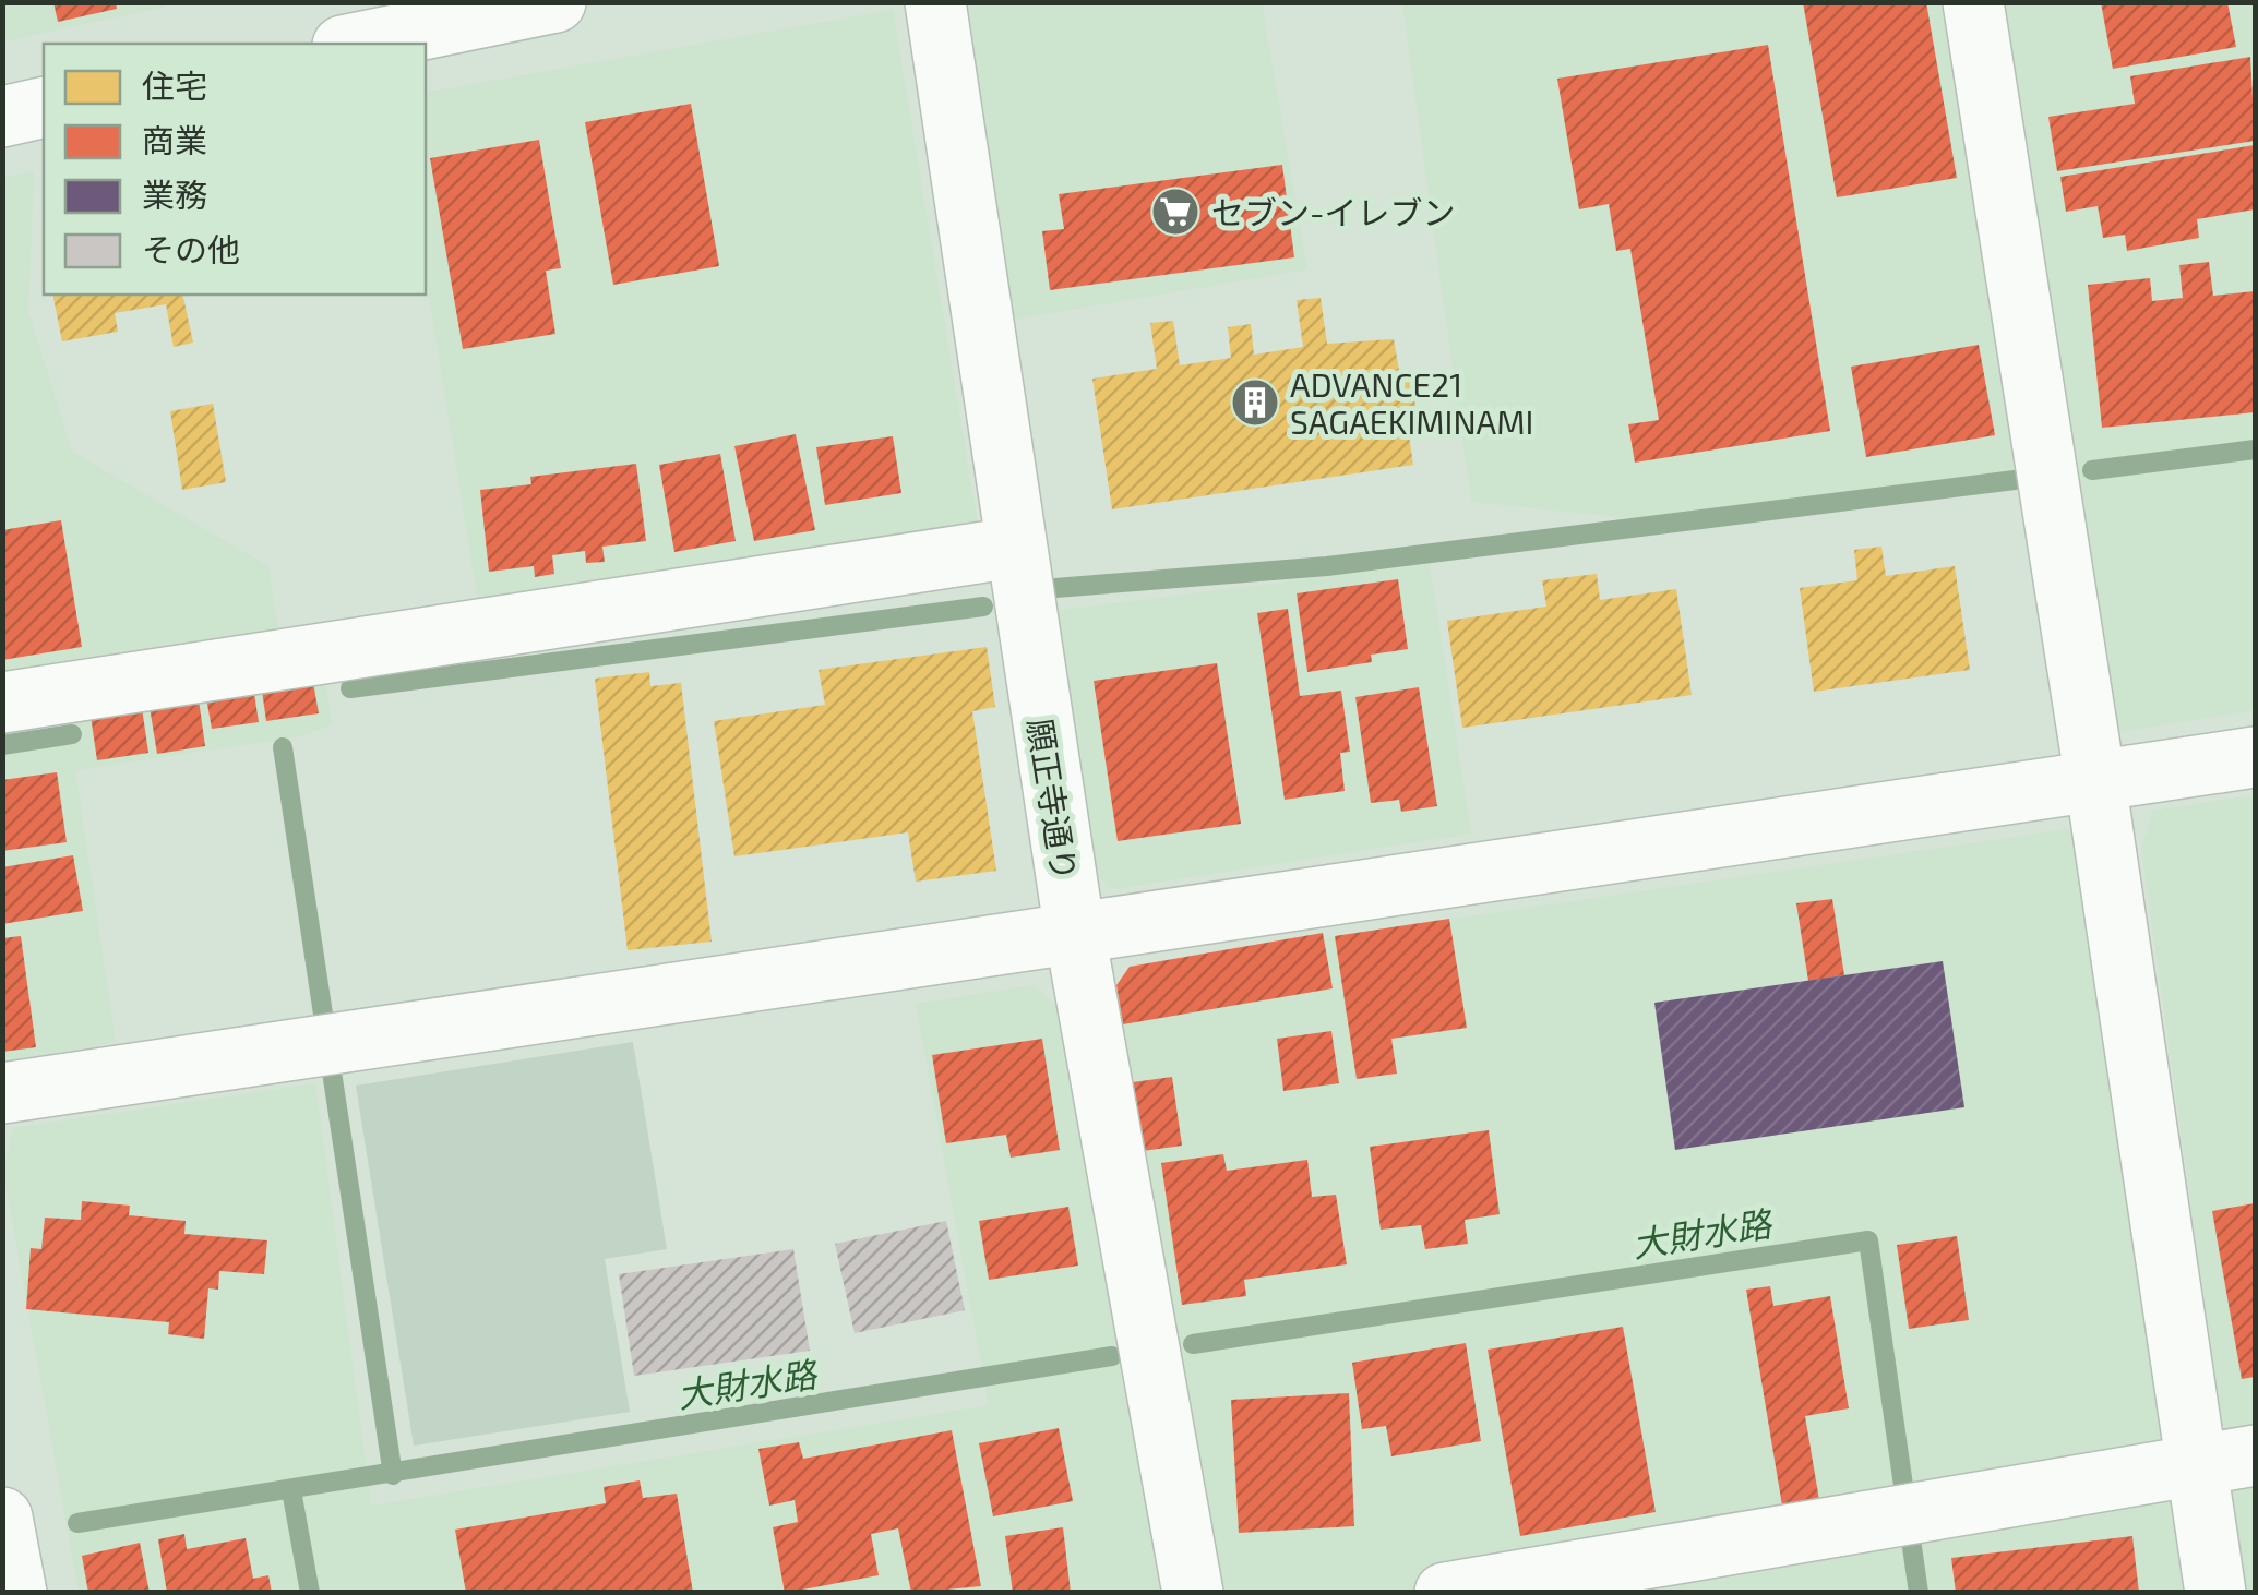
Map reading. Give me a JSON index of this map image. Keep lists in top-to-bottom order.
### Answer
{
  "streets": {
    "street": ["願正寺通り"]
  },
  "water": ["大財水路"],
  "places": {
    "supermarket": ["セブン-イレブン"],
    "building": ["ADVANCE21 SAGAEKIMINAMI"]
  },
  "legend": [
    "住宅",
    "商業",
    "業務",
    "その他"
  ]
}
